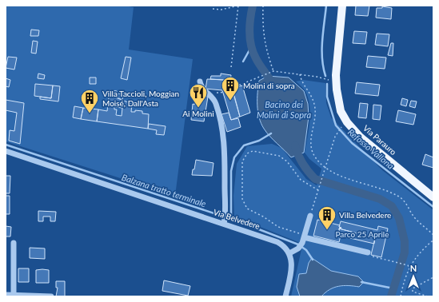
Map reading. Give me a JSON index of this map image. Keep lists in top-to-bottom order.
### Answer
{
  "streets": {
    "main road": ["Via Parauro"],
    "street": ["Via Belvedere"]
  },
  "water": ["Bacino dei Molini di Sopra", "Refosso Vallona", "Balzana tratto terminale"],
  "parks": ["Parco 25 Aprile"],
  "places": {
    "building": ["Molini di sopra", "Villa Taccioli, Moggian Moisé, Dall'Asta", "Villa Belvedere"],
    "restaurant": ["Ai Molini"]
  },
  "north": "top"
}
